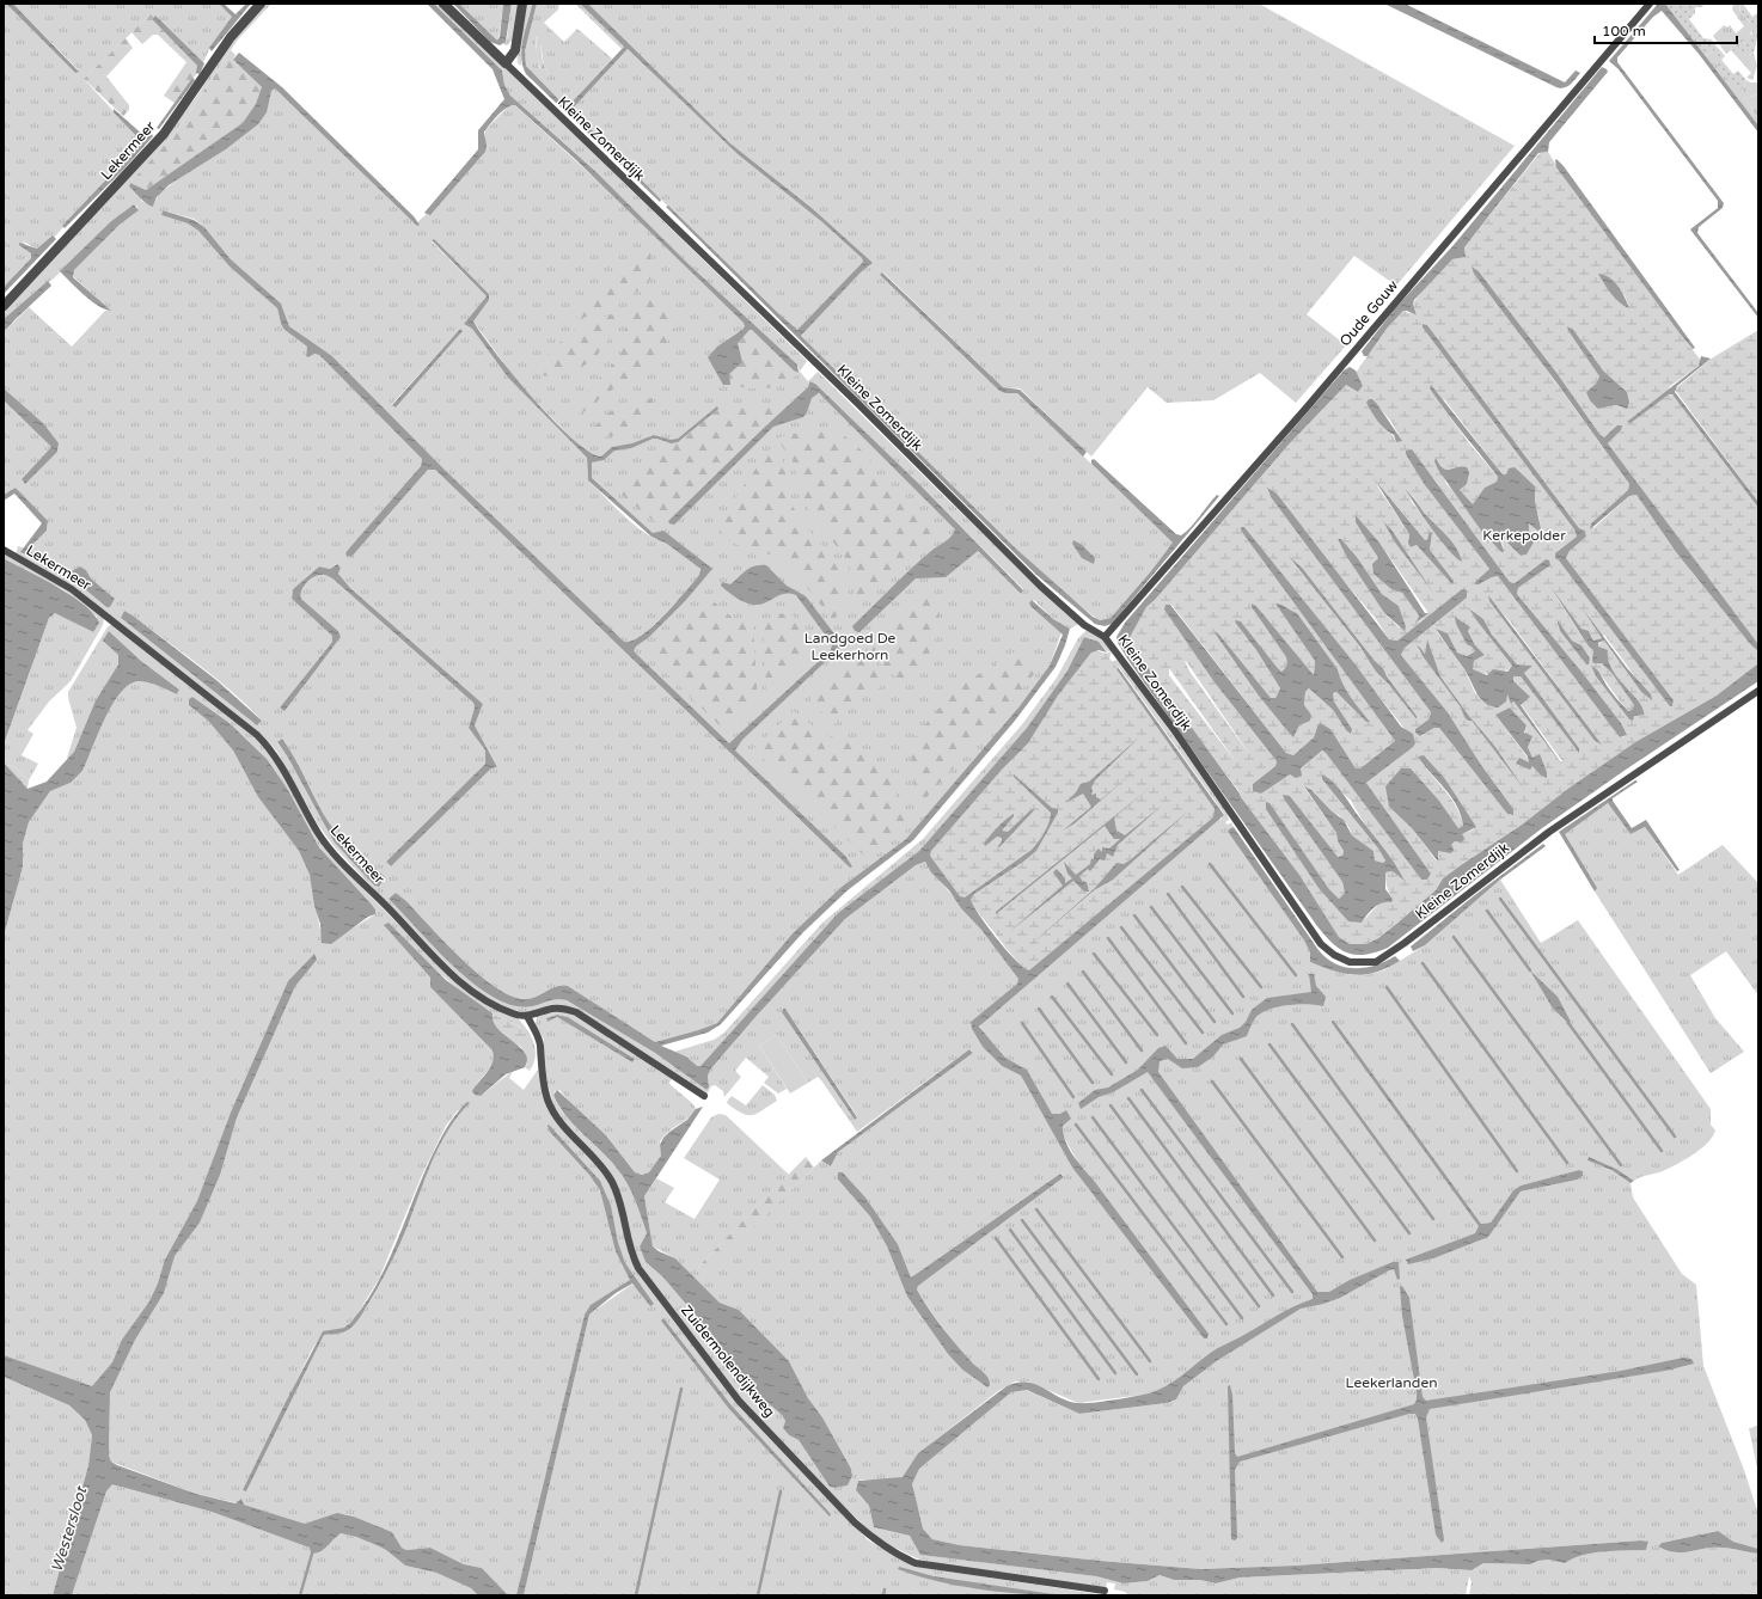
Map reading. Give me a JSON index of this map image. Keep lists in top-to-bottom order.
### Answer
{
  "streets": {
    "street": [
      "Kleine Zomerdijk",
      "Lekermeer",
      "Oude Gouw",
      "Zuidermolendijkweg"
    ]
  },
  "crossings": [
    ["Kleine Zomerdijk", "Oude Gouw"],
    ["Lekermeer", "Zuidermolendijkweg"]
  ],
  "water": ["Westersloot"],
  "parks": ["Kerkepolder", "Landgoed De Leekerhorn", "Leekerlanden"],
  "scale_bar": "100 m"
}
